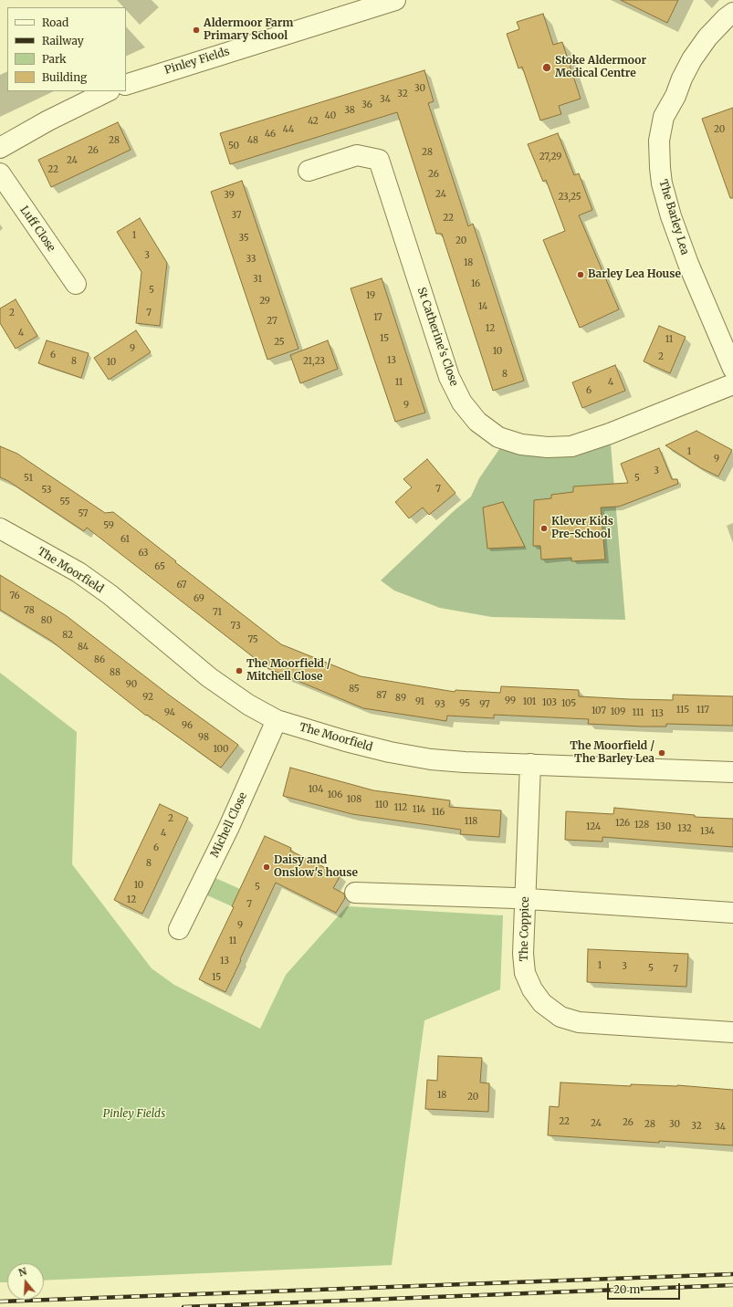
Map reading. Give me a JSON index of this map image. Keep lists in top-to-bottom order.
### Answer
{
  "streets": {
    "street": [
      "Pinley Fields",
      "The Barley Lea",
      "Luff Close",
      "St Catherine's Close",
      "The Moorfield",
      "Michell Close",
      "The Coppice"
    ]
  },
  "crossings": [
    ["The Moorfield", "Michell Close"],
    ["The Moorfield", "The Coppice"]
  ],
  "parks": ["Pinley Fields"],
  "places": [
    "Aldermoor Farm Primary School",
    "Stoke Aldermoor Medical Centre",
    "Barley Lea House",
    "Klever Kids Pre-School",
    "The Moorfield / Mitchell Close",
    "The Moorfield / The Barley Lea",
    "Daisy and Onslow's house"
  ],
  "house_numbers": [
    "30",
    "32",
    "34",
    "36",
    "38",
    "40",
    "42",
    "44",
    "20",
    "46",
    "28",
    "48",
    "50",
    "26",
    "28",
    "27,29",
    "24",
    "22",
    "26",
    "24",
    "39",
    "23,25",
    "37",
    "22",
    "1",
    "35",
    "20",
    "3",
    "33",
    "18",
    "31",
    "16",
    "5",
    "19",
    "29",
    "14",
    "2",
    "7",
    "17",
    "27",
    "12",
    "4",
    "15",
    "11",
    "25",
    "9",
    "10",
    "6",
    "2",
    "13",
    "8",
    "21,23",
    "10",
    "8",
    "11",
    "4",
    "6",
    "9",
    "1",
    "9",
    "3",
    "51",
    "5",
    "7",
    "53",
    "55",
    "57",
    "59",
    "61",
    "63",
    "65",
    "67",
    "76",
    "69",
    "78",
    "71",
    "80",
    "73",
    "82",
    "75",
    "84",
    "86",
    "88",
    "90",
    "85",
    "87",
    "92",
    "89",
    "99",
    "91",
    "101",
    "103",
    "95",
    "105",
    "93",
    "97",
    "115",
    "117",
    "107",
    "109",
    "94",
    "111",
    "113",
    "96",
    "98",
    "100",
    "104",
    "106",
    "108",
    "110",
    "112",
    "114",
    "116",
    "2",
    "118",
    "126",
    "128",
    "124",
    "130",
    "132",
    "134",
    "4",
    "6",
    "8",
    "10",
    "5",
    "12",
    "7",
    "9",
    "11",
    "13",
    "1",
    "3",
    "5",
    "7",
    "15",
    "18",
    "20",
    "22",
    "26",
    "24",
    "28",
    "30",
    "32",
    "34"
  ],
  "legend": [
    "Road",
    "Railway",
    "Park",
    "Building"
  ],
  "scale_bar": "20 m",
  "north": "top"
}
